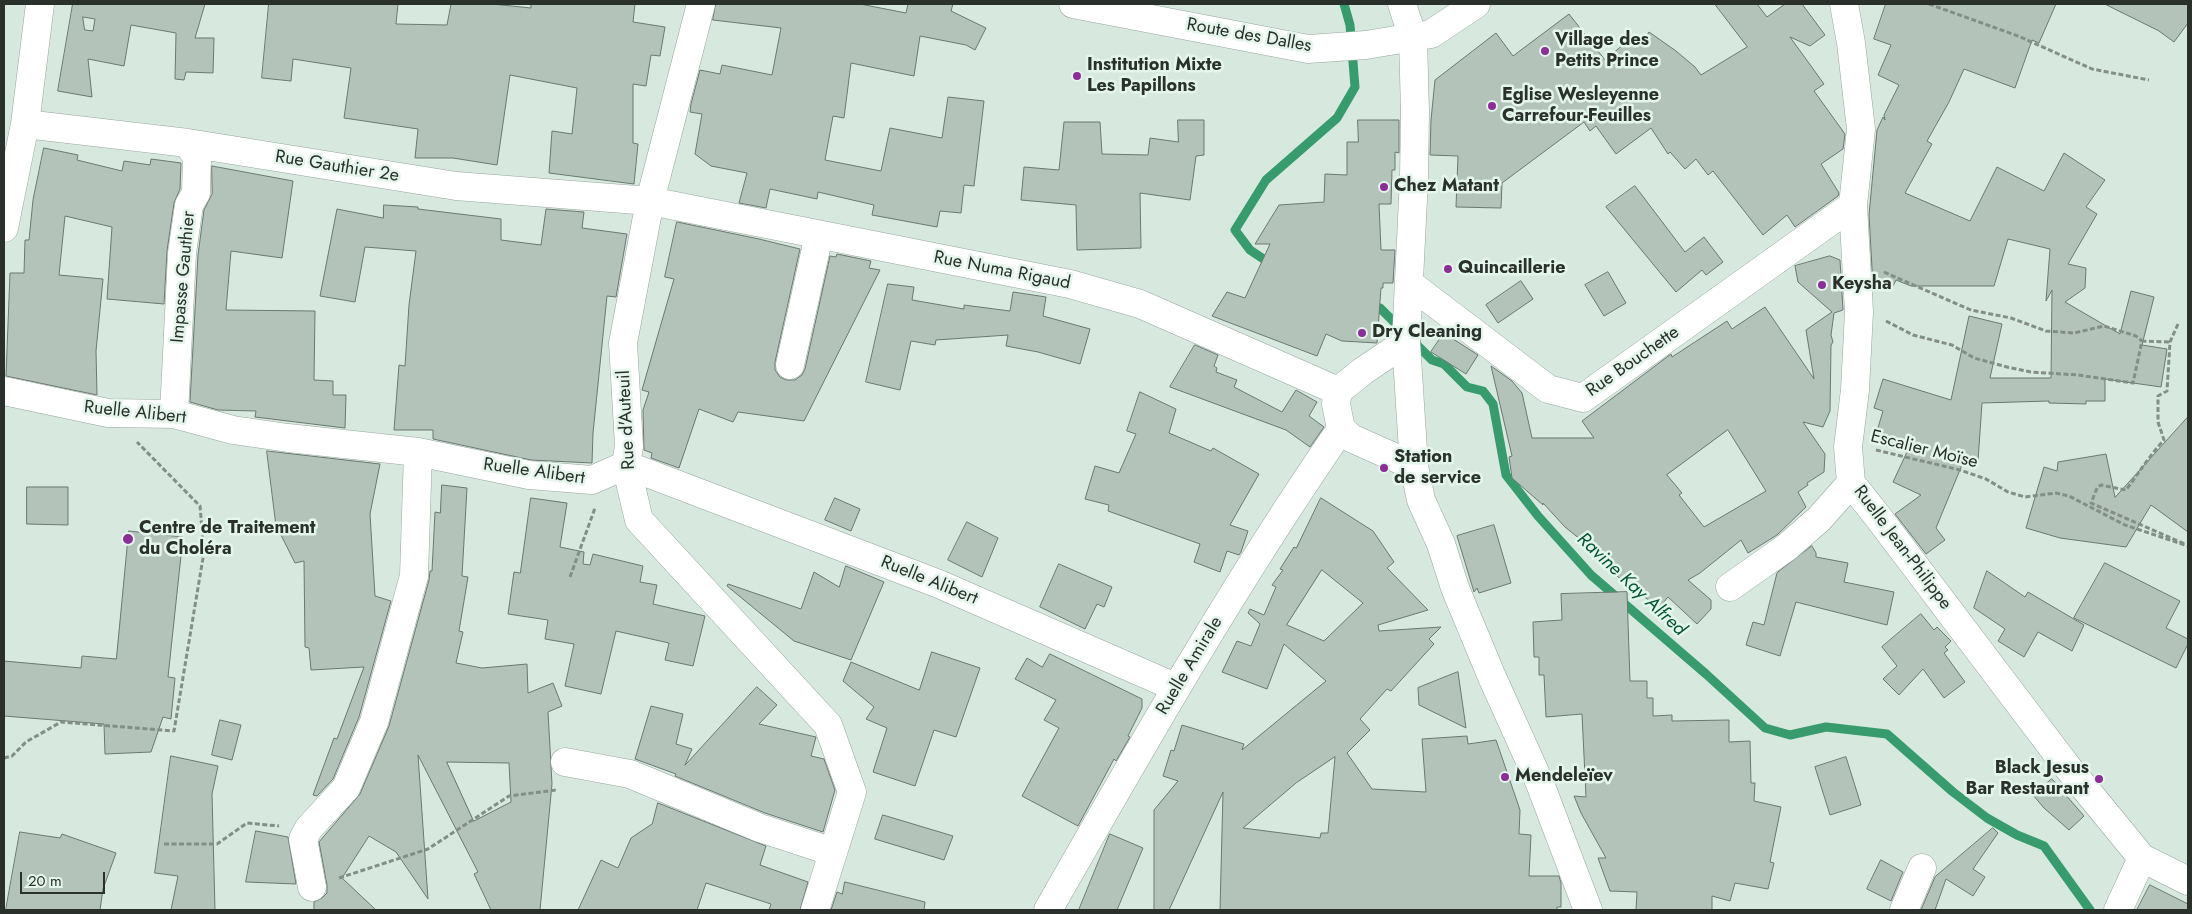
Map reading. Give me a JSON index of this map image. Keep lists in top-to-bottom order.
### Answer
{
  "streets": {
    "street": [
      "Route des Dalles",
      "Rue Gauthier 2e",
      "Rue Numa Rigaud",
      "Impasse Gauthier",
      "Rue Bouchette",
      "Ruelle Alibert",
      "Rue d'Auteuil",
      "Ruelle Jean-Philippe",
      "Ruelle Amirale"
    ],
    "path": ["Escalier Moïse"]
  },
  "crossings": [
    ["Rue Gauthier 2e", "Rue Numa Rigaud"],
    ["Rue Gauthier 2e", "Impasse Gauthier"],
    ["Rue Gauthier 2e", "Rue d'Auteuil"],
    ["Rue Numa Rigaud", "Rue d'Auteuil"],
    ["Impasse Gauthier", "Ruelle Alibert"],
    ["Rue Bouchette", "Ruelle Jean-Philippe"],
    ["Ruelle Alibert", "Rue d'Auteuil"],
    ["Ruelle Alibert", "Ruelle Amirale"],
    ["Escalier Moïse", "Ruelle Jean-Philippe"]
  ],
  "water": ["Ravine Kay Alfred"],
  "places": [
    "Village des Petits Prince",
    "Institution Mixte Les Papillons",
    "Eglise Wesleyenne Carrefour-Feuilles",
    "Chez Matant",
    "Quincaillerie",
    "Keysha",
    "Dry Cleaning",
    "Station de service",
    "Centre de Traitement du Choléra",
    "Mendeleïev",
    "Black Jesus Bar Restaurant"
  ],
  "scale_bar": "20 m"
}
